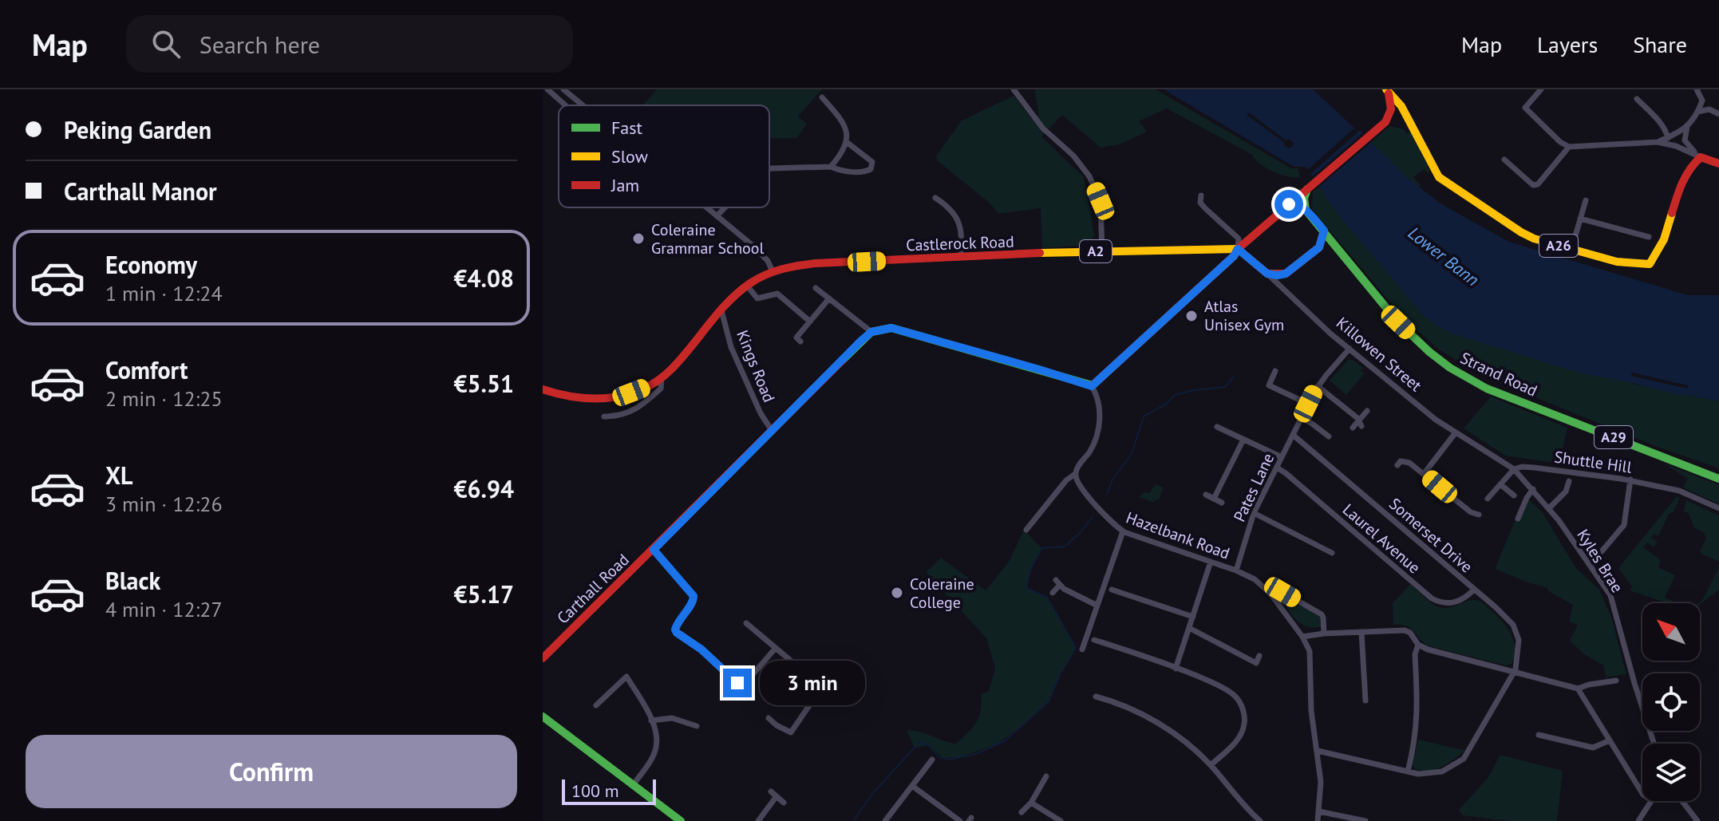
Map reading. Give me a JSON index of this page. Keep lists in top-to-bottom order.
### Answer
{
  "streets": {
    "main road": [
      "Castlerock Road",
      "A26",
      "A2",
      "Killowen Street",
      "Strand Road",
      "A29",
      "Carthall Road"
    ],
    "street": [
      "Kings Road",
      "Shuttle Hill",
      "Pates Lane",
      "Hazelbank Road",
      "Somerset Drive",
      "Laurel Avenue",
      "Kyles Brae"
    ]
  },
  "crossings": [
    ["Castlerock Road", "Killowen Street"],
    ["Castlerock Road", "Kings Road"],
    ["Killowen Street", "Shuttle Hill"],
    ["Killowen Street", "Pates Lane"],
    ["Killowen Street", "Kyles Brae"],
    ["Kings Road", "Carthall Road"],
    ["Shuttle Hill", "Kyles Brae"],
    ["Pates Lane", "Hazelbank Road"],
    ["Pates Lane", "Somerset Drive"],
    ["Pates Lane", "Laurel Avenue"],
    ["Hazelbank Road", "Somerset Drive"],
    ["Somerset Drive", "Laurel Avenue"]
  ],
  "water": ["Lower Bann"],
  "places": ["Coleraine Grammar School", "Atlas Unisex Gym", "Coleraine College"],
  "legend": ["Fast", "Slow", "Jam"],
  "scale_bar": "100 m",
  "north": "top left",
  "page": {
    "header": "Map",
    "search": "Search here",
    "nav": ["Map", "Layers", "Share"],
    "banner": ["Peking Garden", "Carthall Manor"],
    "list": [
      {
        "name": "Economy",
        "note": "1 min · 12:24",
        "value": "€4.08"
      },
      {
        "name": "Comfort",
        "note": "2 min · 12:25",
        "value": "€5.51"
      },
      {
        "name": "XL",
        "note": "3 min · 12:26",
        "value": "€6.94"
      },
      {
        "name": "Black",
        "note": "4 min · 12:27",
        "value": "€5.17"
      }
    ],
    "bubble": "3 min",
    "buttons": "Confirm",
    "scale": "100 m"
  }
}
